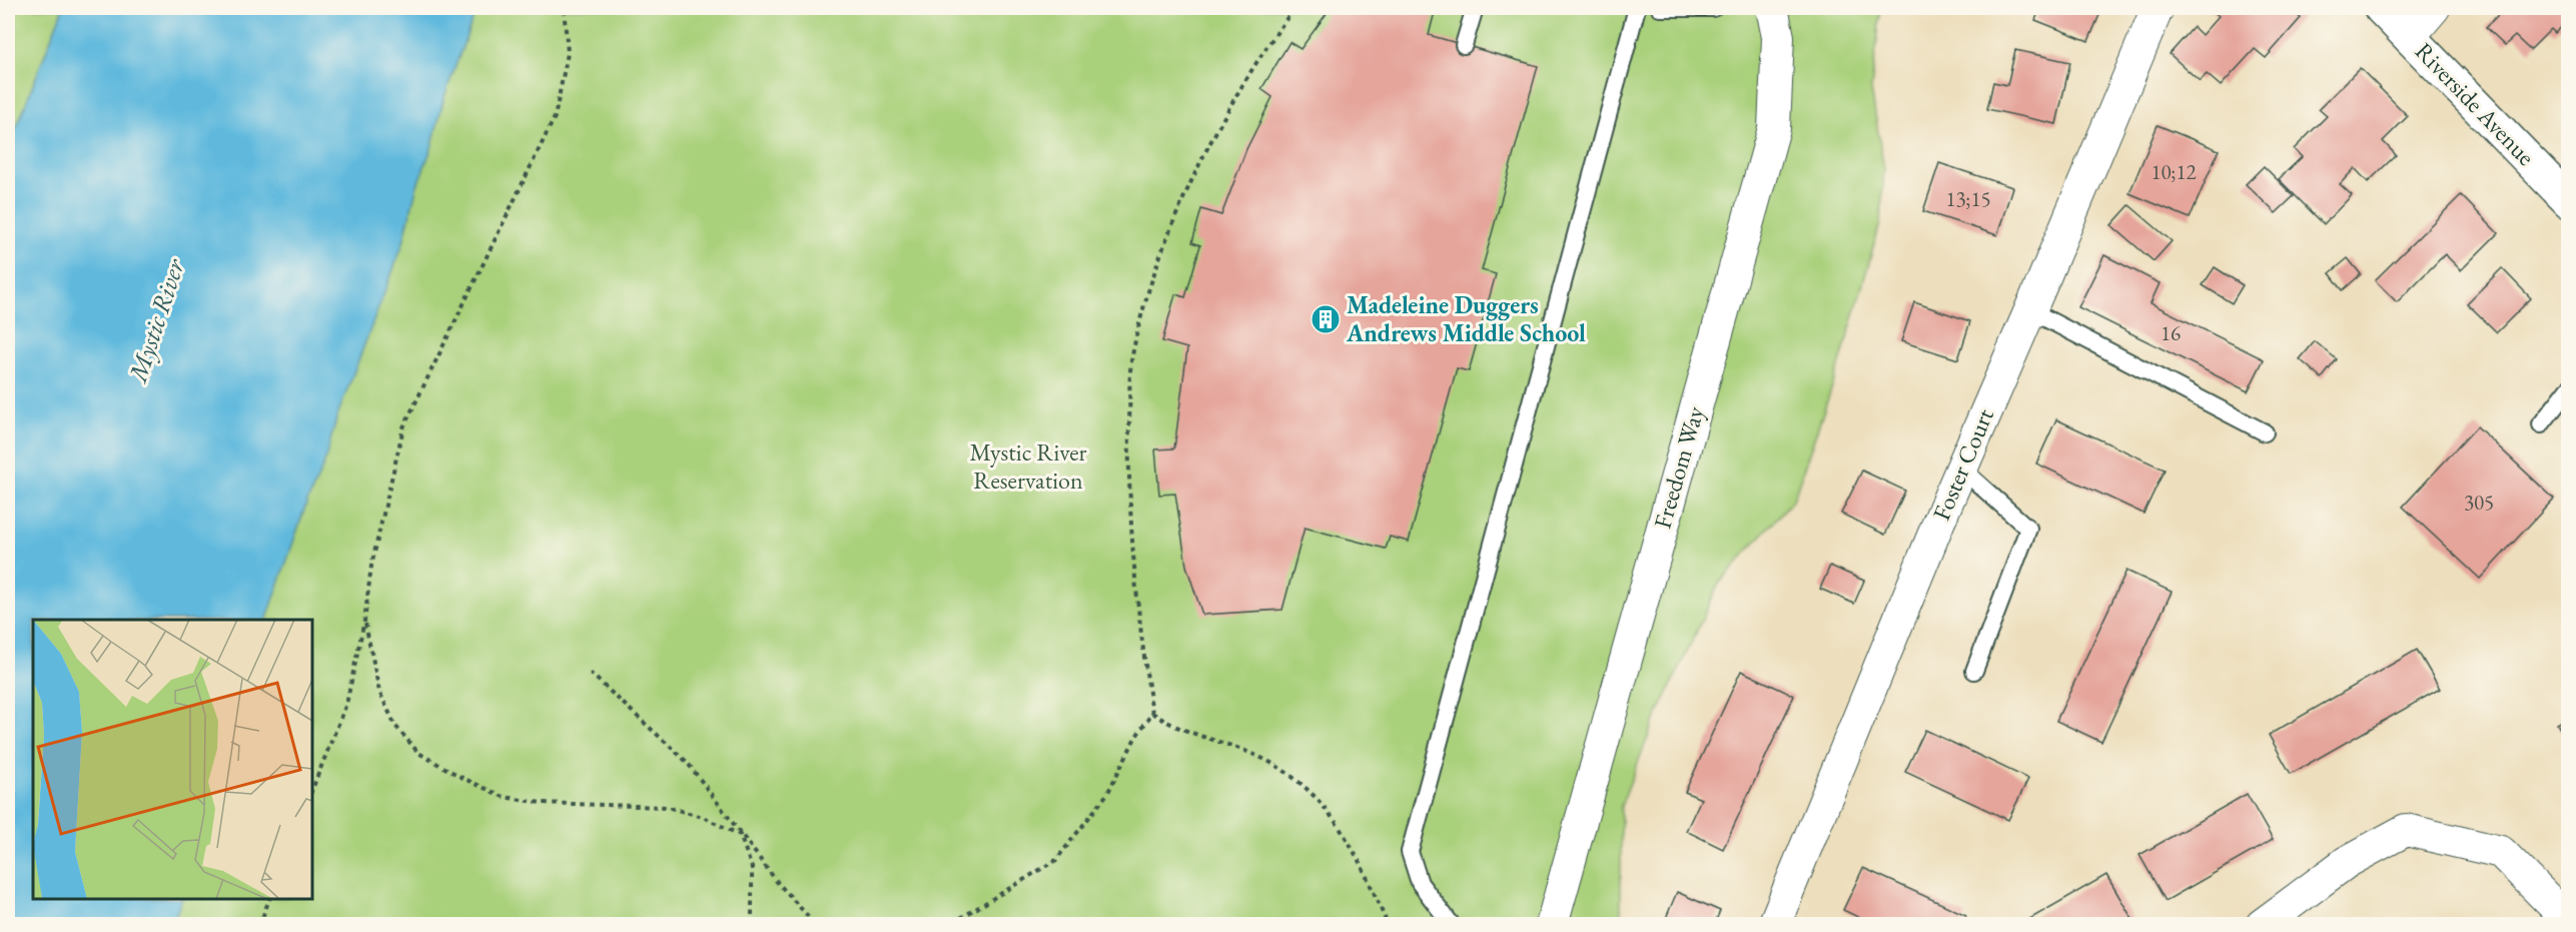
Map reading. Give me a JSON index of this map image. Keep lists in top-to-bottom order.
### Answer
{
  "streets": {
    "main road": ["Riverside Avenue"],
    "street": ["Foster Court", "Freedom Way"]
  },
  "water": ["Mystic River"],
  "parks": ["Mystic River Reservation"],
  "places": {
    "building": ["Madeleine Duggers Andrews Middle School"]
  },
  "house_numbers": [
    "10;12",
    "13;15",
    "16",
    "305"
  ]
}
